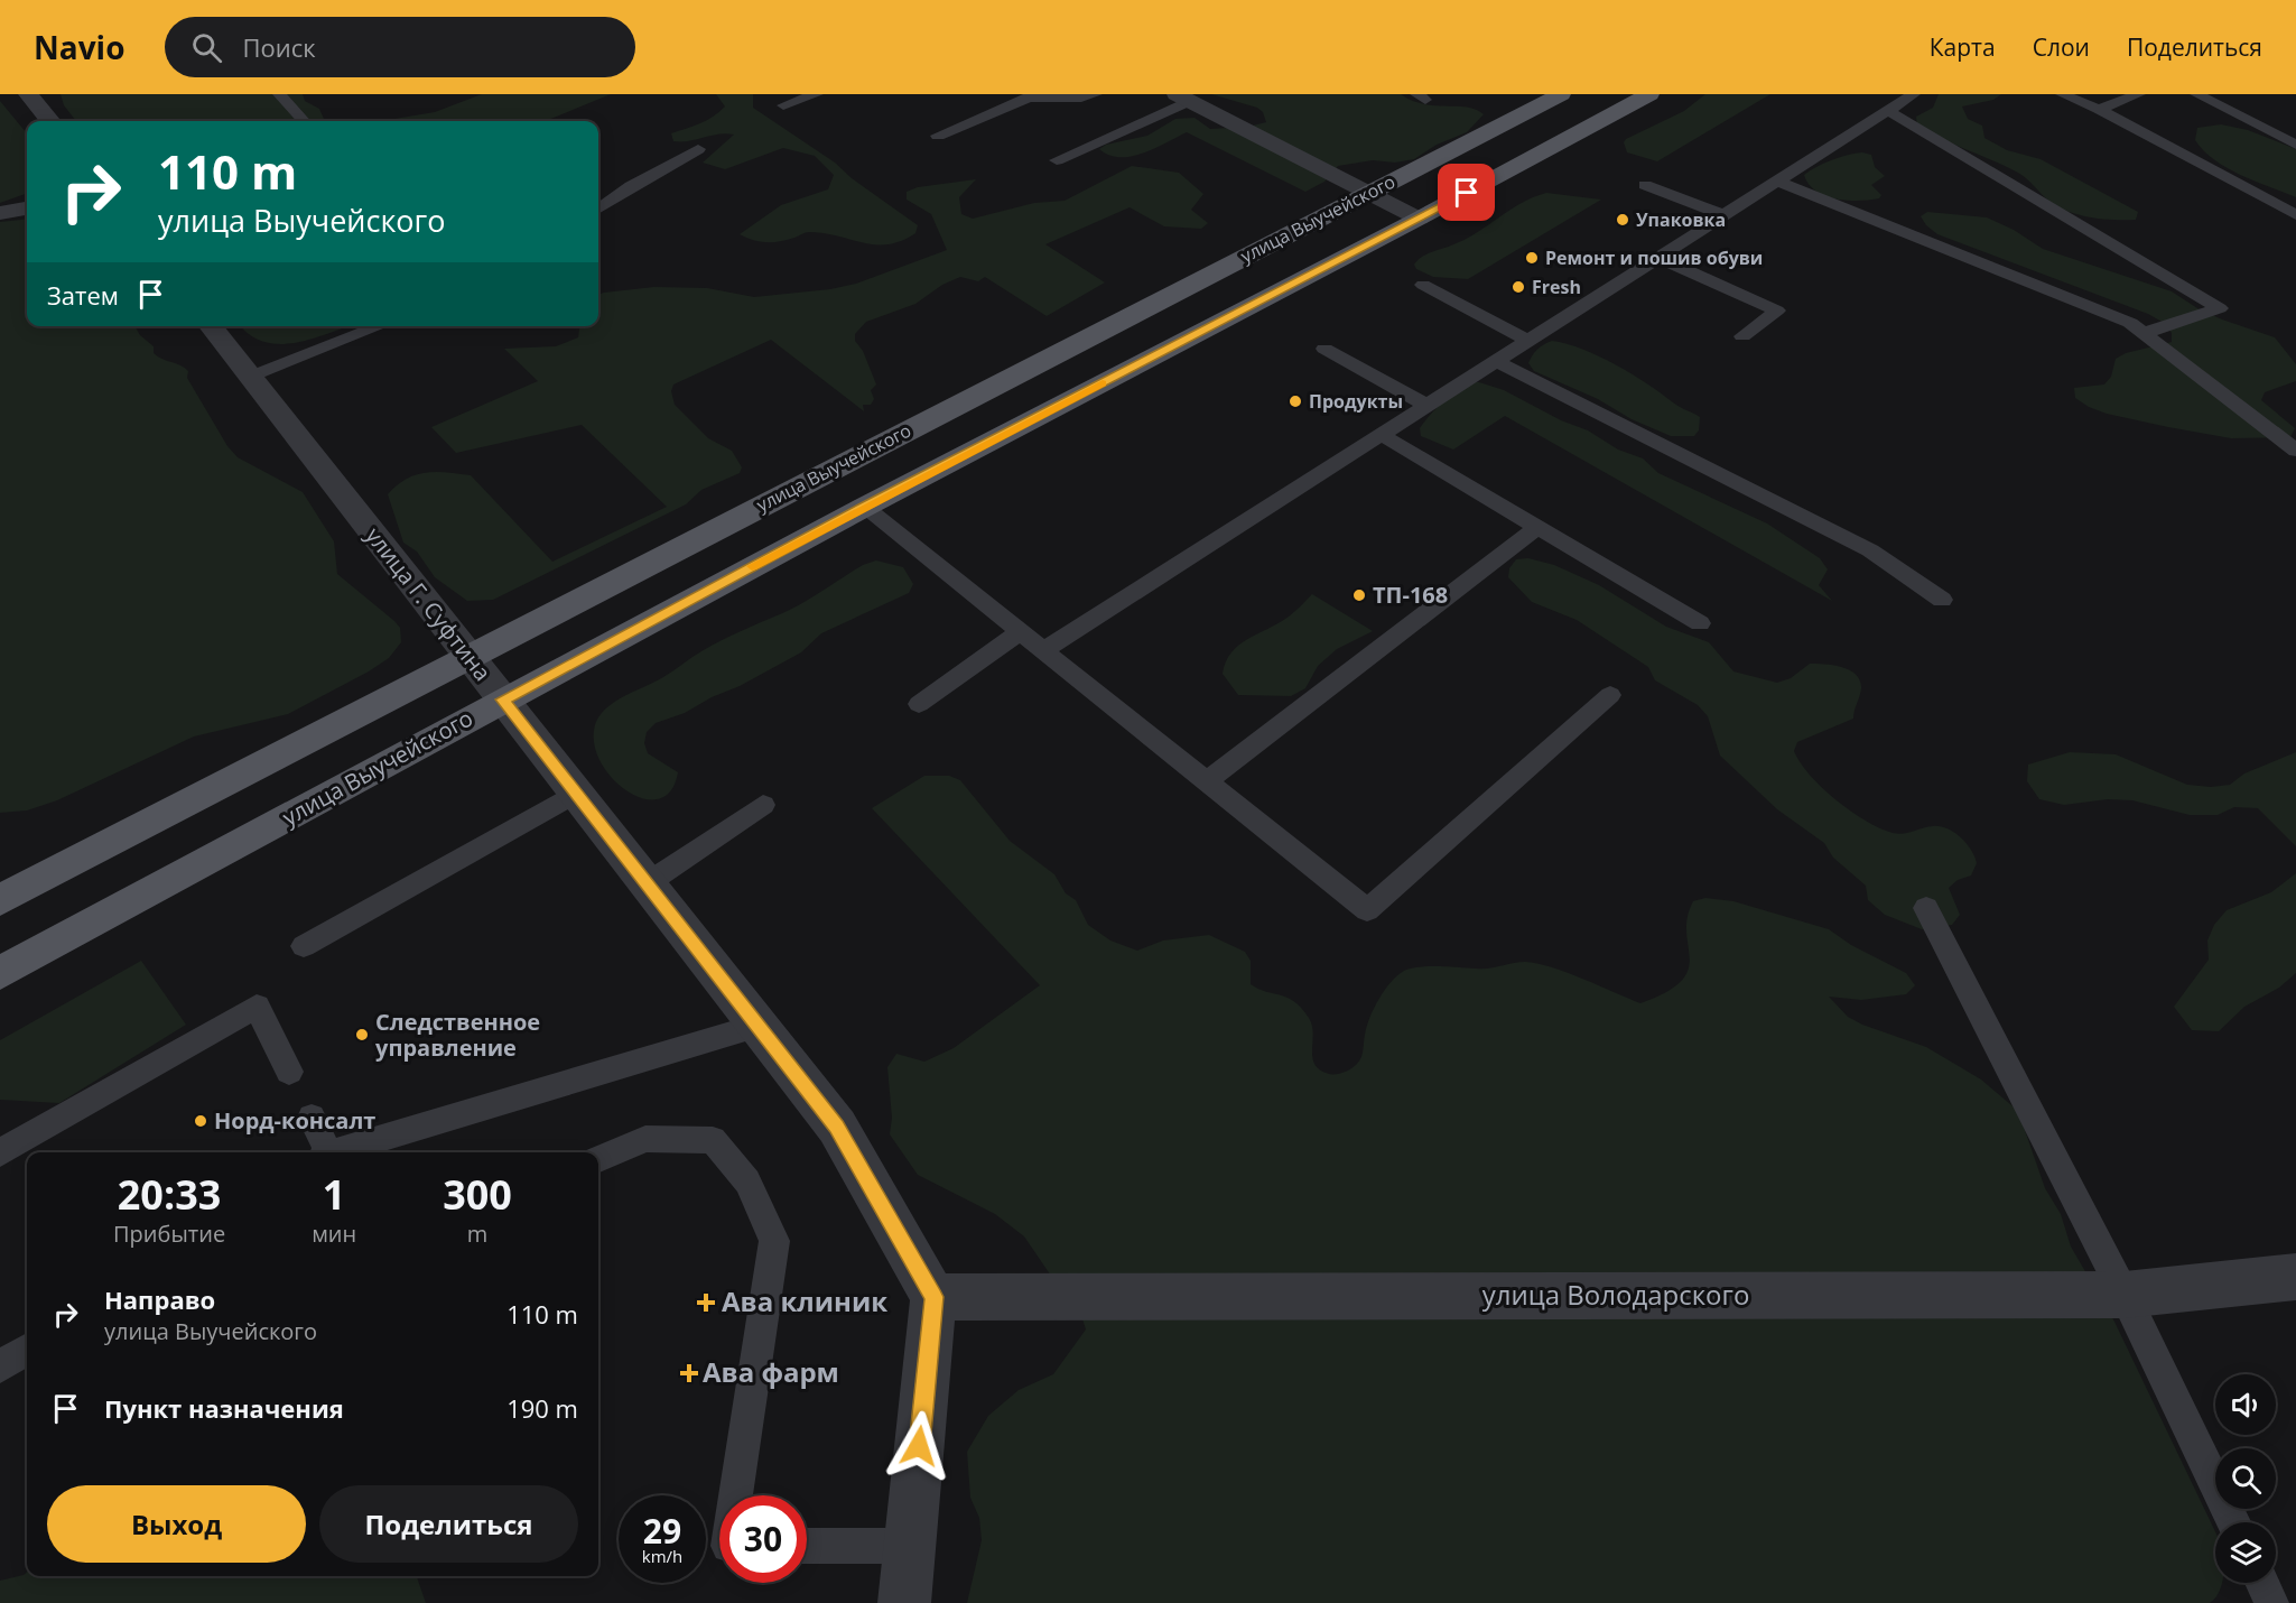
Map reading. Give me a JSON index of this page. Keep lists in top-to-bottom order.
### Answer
{
  "streets": {
    "main road": ["улица Выучейского"],
    "street": ["улица Г. Суфтина", "улица Володарского"]
  },
  "crossings": [
    ["улица Выучейского", "улица Г. Суфтина"],
    ["улица Г. Суфтина", "улица Володарского"]
  ],
  "places": {
    "other": [
      "Упаковка",
      "Ремонт и пошив обуви",
      "Fresh",
      "Продукты",
      "ТП-168",
      "Следственное управление",
      "Норд-консалт"
    ],
    "health": ["Ава клиник", "Ава фарм"]
  },
  "page": {
    "header": "Navio",
    "search": "Поиск",
    "nav": ["Карта", "Слои", "Поделиться"],
    "turn": ["110 m", "улица Выучейского"],
    "then": "Затем",
    "eta": [
      "20:33",
      "Прибытие",
      "1",
      "мин",
      "300",
      "m"
    ],
    "list": [
      {
        "name": "Направо",
        "note": "улица Выучейского",
        "value": "110 m"
      },
      {
        "name": "Пункт назначения",
        "value": "190 m"
      }
    ],
    "buttons": ["Выход", "Поделиться"],
    "speed": "29 km/h",
    "limit": "30"
  }
}
